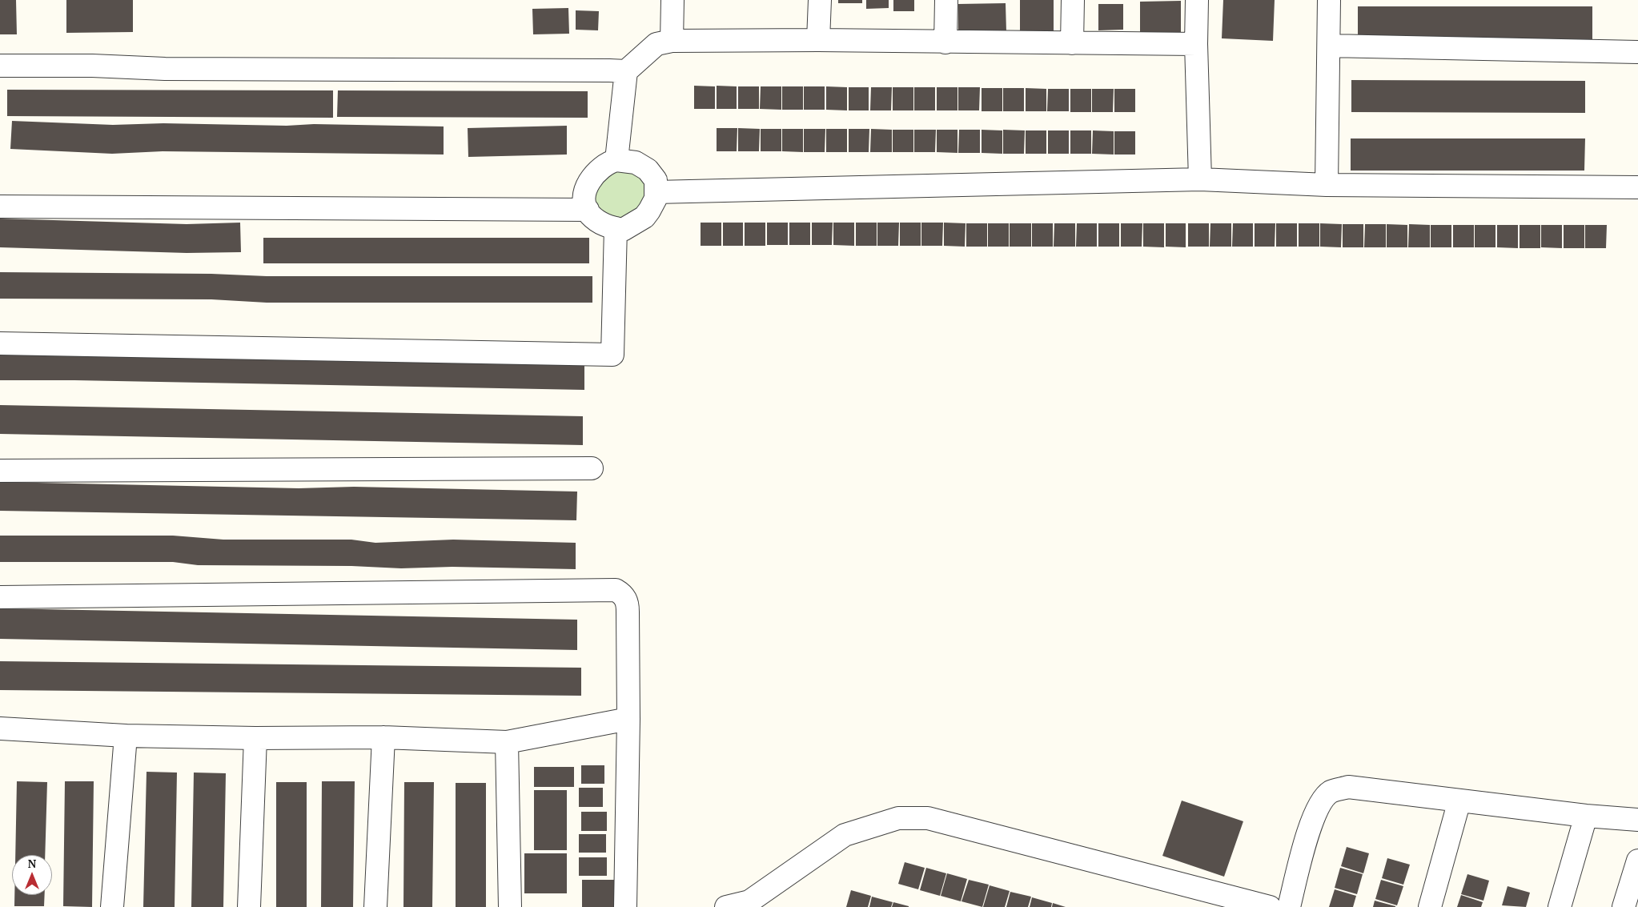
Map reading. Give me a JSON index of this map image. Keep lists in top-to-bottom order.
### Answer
{
  "north": "top"
}
